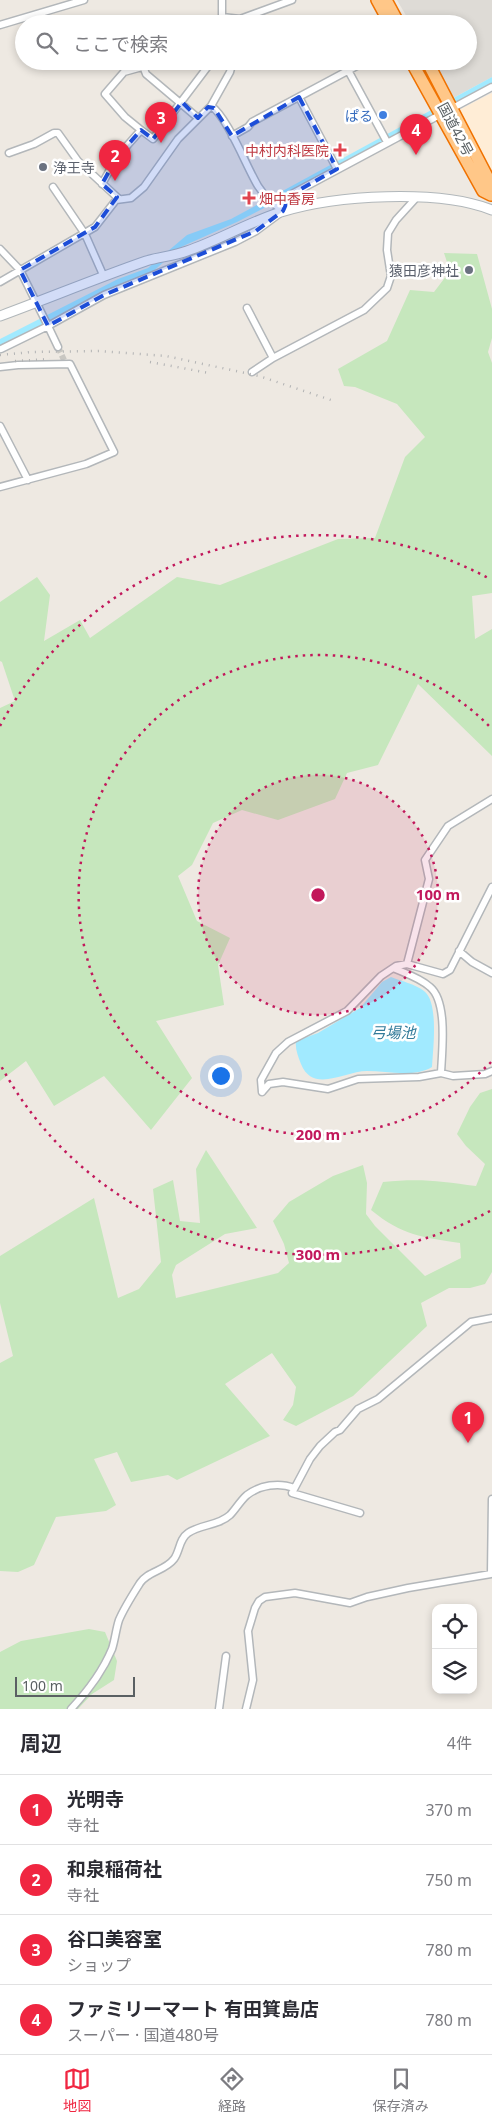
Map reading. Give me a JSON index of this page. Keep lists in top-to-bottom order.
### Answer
{
  "streets": {
    "highway": ["国道42号"]
  },
  "water": ["弓場池"],
  "places": {
    "other": ["ぱる", "浄王寺", "猿田彦神社"],
    "health": ["中村内科医院", "畑中香房"]
  },
  "scale_bar": "100 m",
  "page": {
    "search": "ここで検索",
    "pins": [
      "3",
      "4",
      "2",
      "1"
    ],
    "scale": "100 m",
    "heading": ["周辺", "4件"],
    "list": [
      {
        "mark": "1",
        "name": "光明寺",
        "note": "寺社",
        "value": "370 m"
      },
      {
        "mark": "2",
        "name": "和泉稲荷社",
        "note": "寺社",
        "value": "750 m"
      },
      {
        "mark": "3",
        "name": "谷口美容室",
        "note": "ショップ",
        "value": "780 m"
      },
      {
        "mark": "4",
        "name": "ファミリーマート 有田箕島店",
        "note": "スーパー · 国道480号",
        "value": "780 m"
      }
    ],
    "nav": ["地図", "経路", "保存済み"]
  },
  "rings": ["100 m", "200 m", "300 m"]
}
